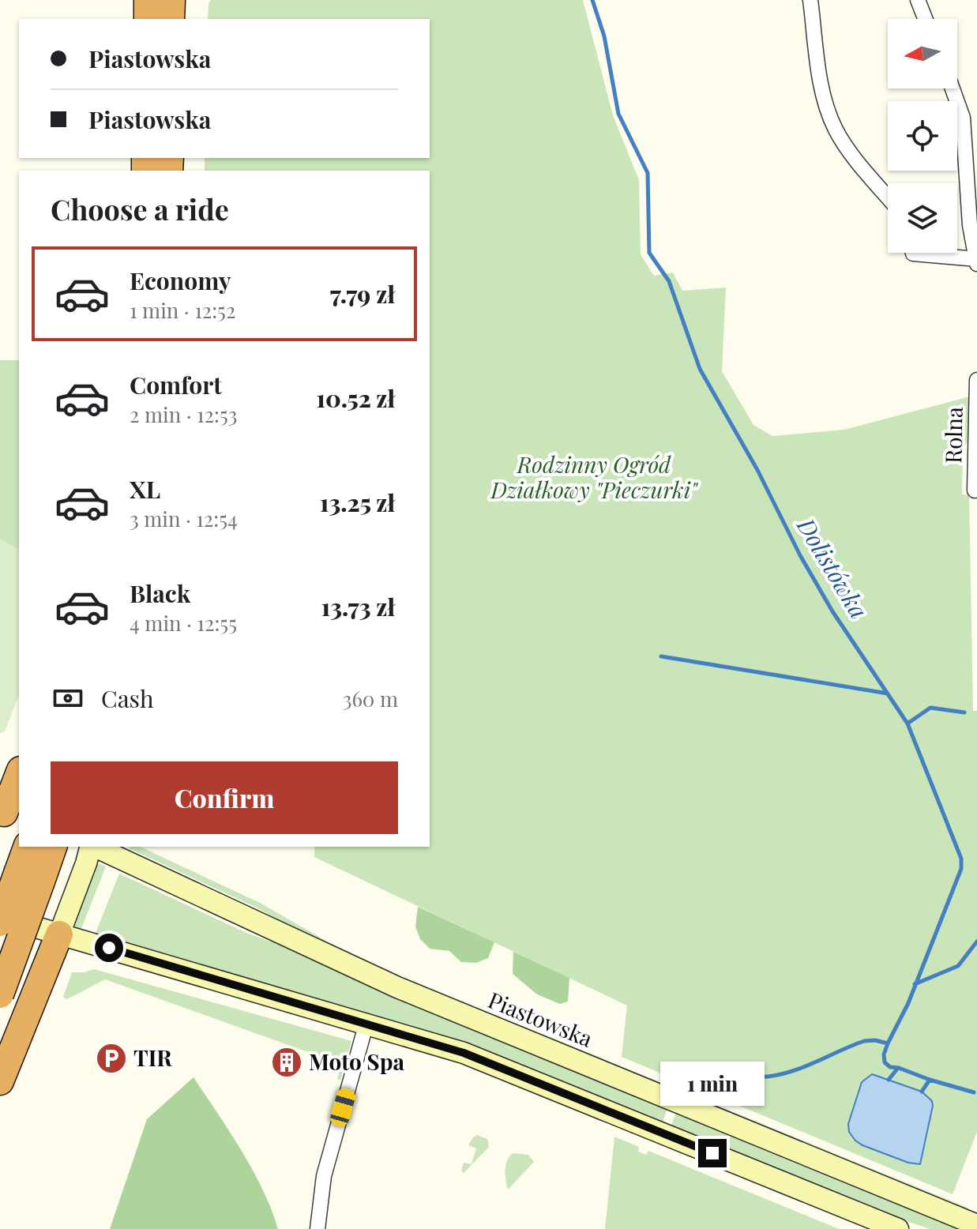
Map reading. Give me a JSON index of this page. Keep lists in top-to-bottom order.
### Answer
{
  "streets": {
    "main road": ["Piastowska"],
    "street": ["Rolna"]
  },
  "water": ["Dolistówka"],
  "parks": ["Rodzinny Ogród Działkowy \"Pieczurki\""],
  "places": {
    "parking": ["TIR"],
    "building": ["Moto Spa"]
  },
  "north": "left",
  "page": {
    "banner": ["Piastowska", "Piastowska"],
    "heading": "Choose a ride",
    "list": [
      {
        "name": "Economy",
        "note": "1 min · 12:52",
        "value": "7.79 zł"
      },
      {
        "name": "Comfort",
        "note": "2 min · 12:53",
        "value": "10.52 zł"
      },
      {
        "name": "XL",
        "note": "3 min · 12:54",
        "value": "13.25 zł"
      },
      {
        "name": "Black",
        "note": "4 min · 12:55",
        "value": "13.73 zł"
      }
    ],
    "pay": ["Cash", "360 m"],
    "buttons": "Confirm",
    "bubble": "1 min"
  }
}
